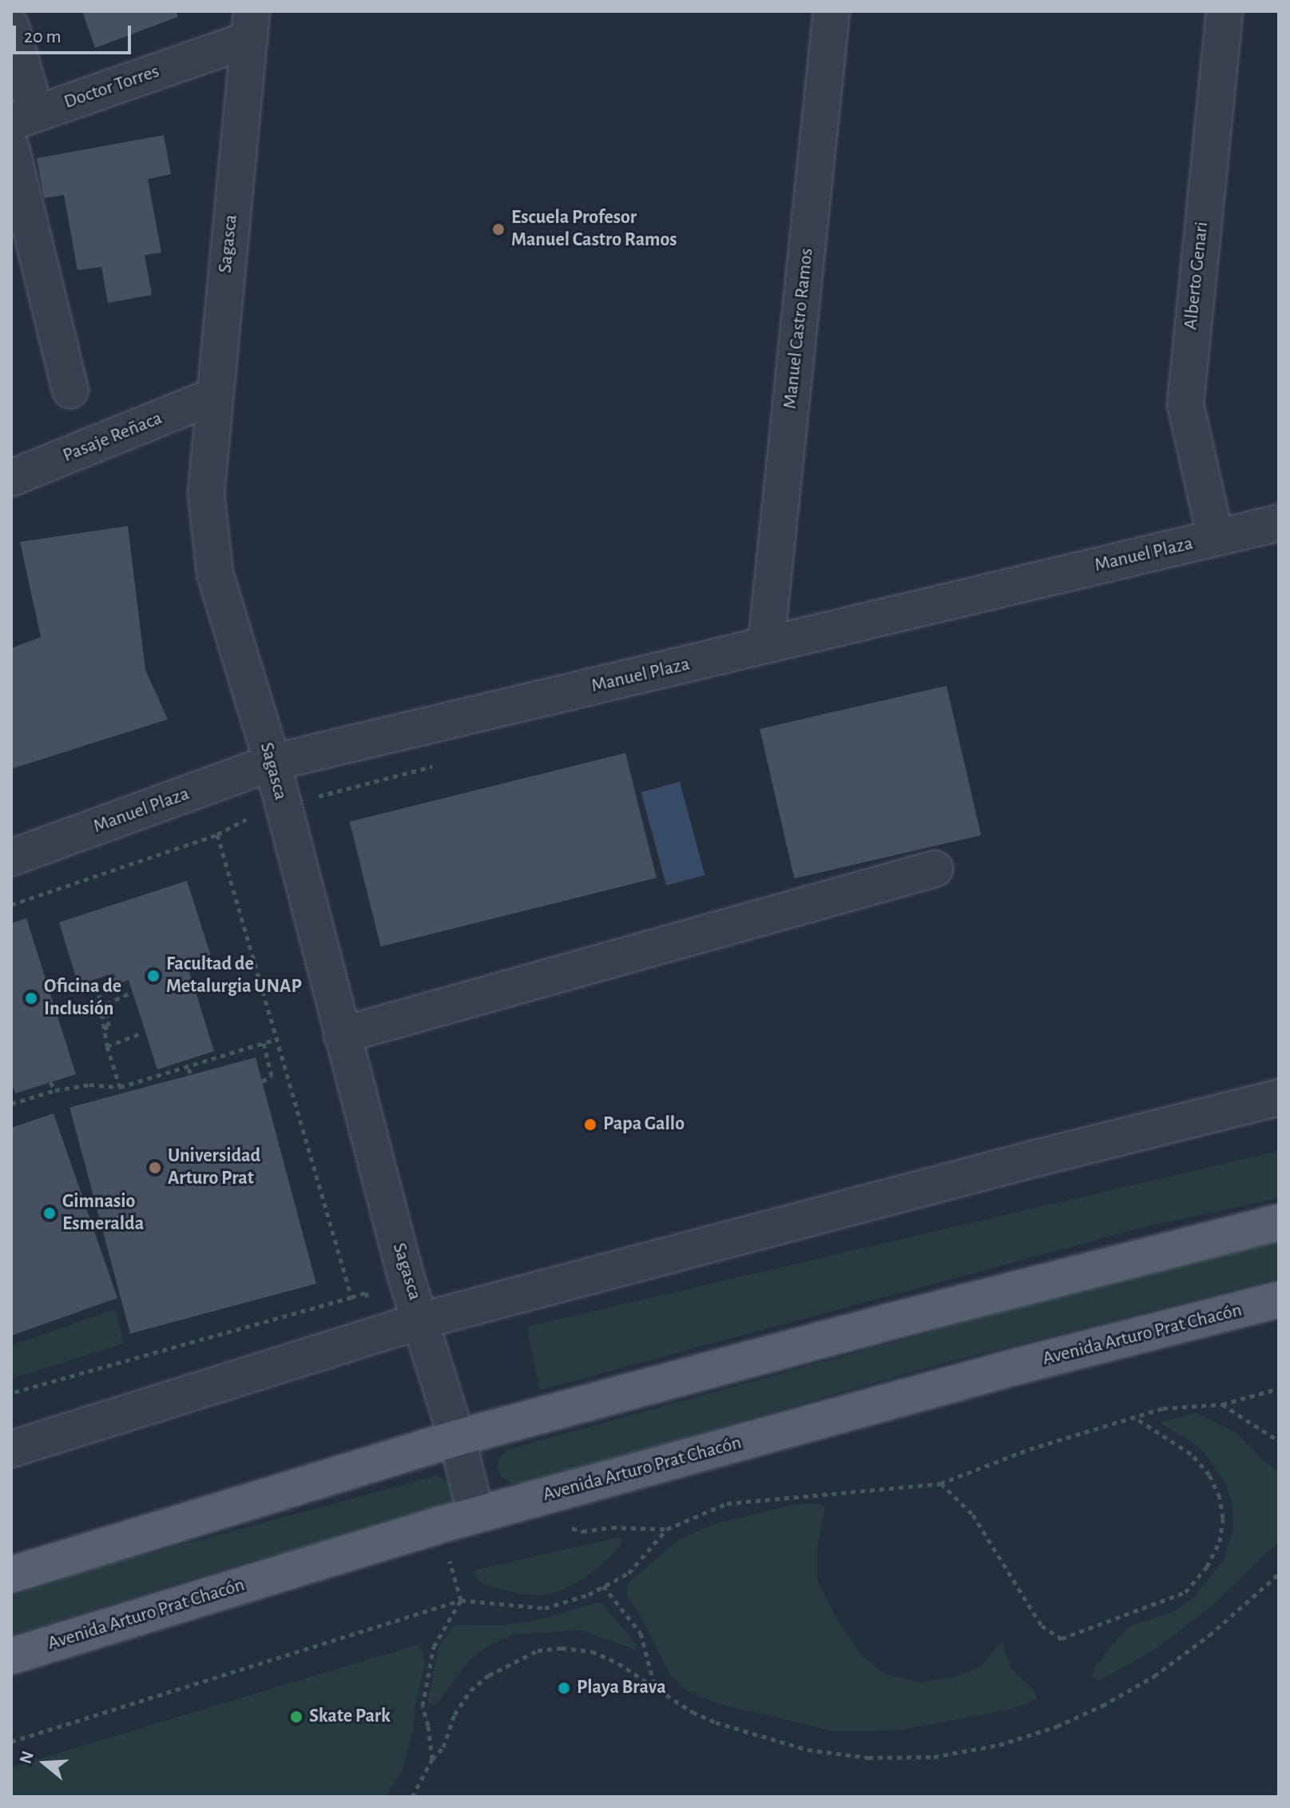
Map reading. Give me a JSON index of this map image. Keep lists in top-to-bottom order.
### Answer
{
  "streets": {
    "main road": ["Avenida Arturo Prat Chacón"],
    "street": [
      "Doctor Torres",
      "Sagasca",
      "Alberto Genari",
      "Manuel Castro Ramos",
      "Pasaje Reñaca",
      "Manuel Plaza"
    ]
  },
  "crossings": [
    ["Doctor Torres", "Sagasca"],
    ["Sagasca", "Pasaje Reñaca"],
    ["Sagasca", "Manuel Plaza"],
    ["Sagasca", "Avenida Arturo Prat Chacón"],
    ["Alberto Genari", "Manuel Plaza"],
    ["Manuel Castro Ramos", "Manuel Plaza"]
  ],
  "places": [
    "Escuela Profesor Manuel Castro Ramos",
    "Facultad de Metalurgia UNAP",
    "Oficina de Inclusión",
    "Papa Gallo",
    "Universidad Arturo Prat",
    "Gimnasio Esmeralda",
    "Playa Brava",
    "Skate Park"
  ],
  "scale_bar": "20 m",
  "north": "left"
}
